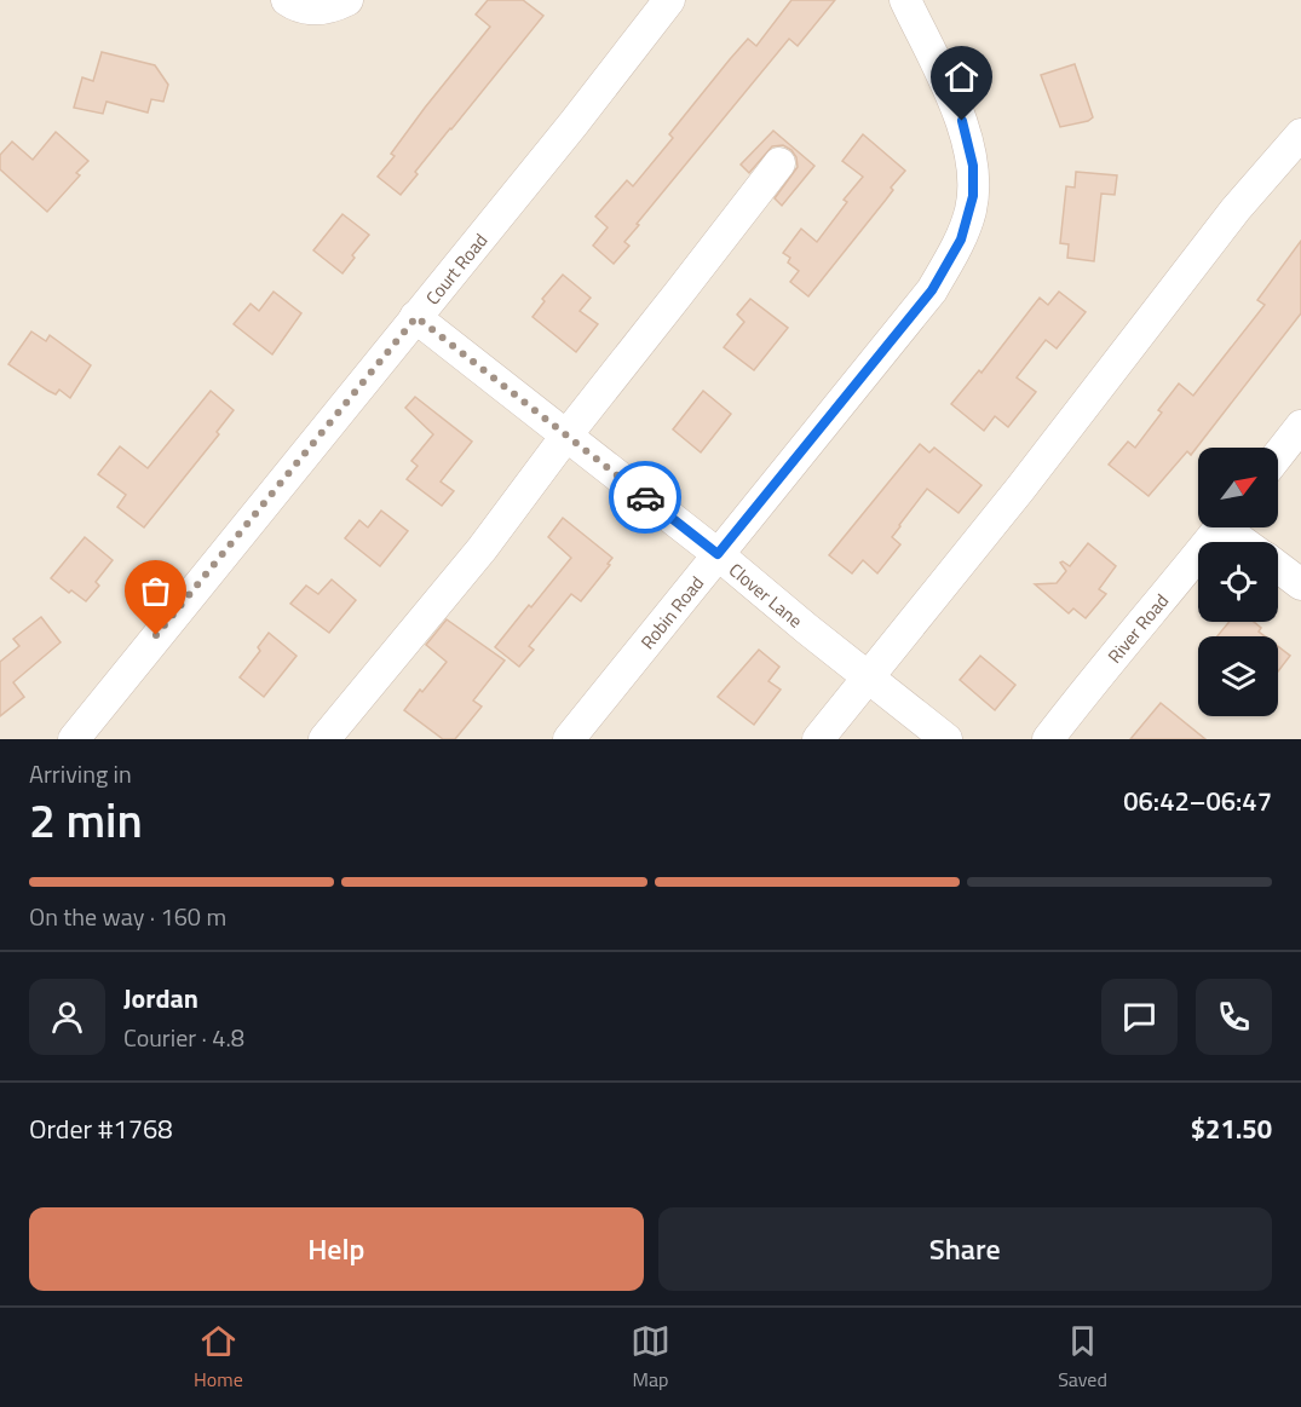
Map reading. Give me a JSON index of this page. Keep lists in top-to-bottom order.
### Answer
{
  "streets": {
    "street": [
      "Court Road",
      "Clover Lane",
      "Robin Road",
      "River Road"
    ]
  },
  "crossings": [
    ["Court Road", "Clover Lane"],
    ["Clover Lane", "Robin Road"]
  ],
  "north": "top right",
  "page": {
    "heading": ["2 min", "Arriving in", "06:42–06:47"],
    "panel": [
      "Jordan",
      "Courier · 4.8",
      "Order #1768",
      "$21.50"
    ],
    "bar": "On the way · 160 m",
    "buttons": ["Help", "Share"],
    "tabs": ["Home", "Map", "Saved"]
  }
}
